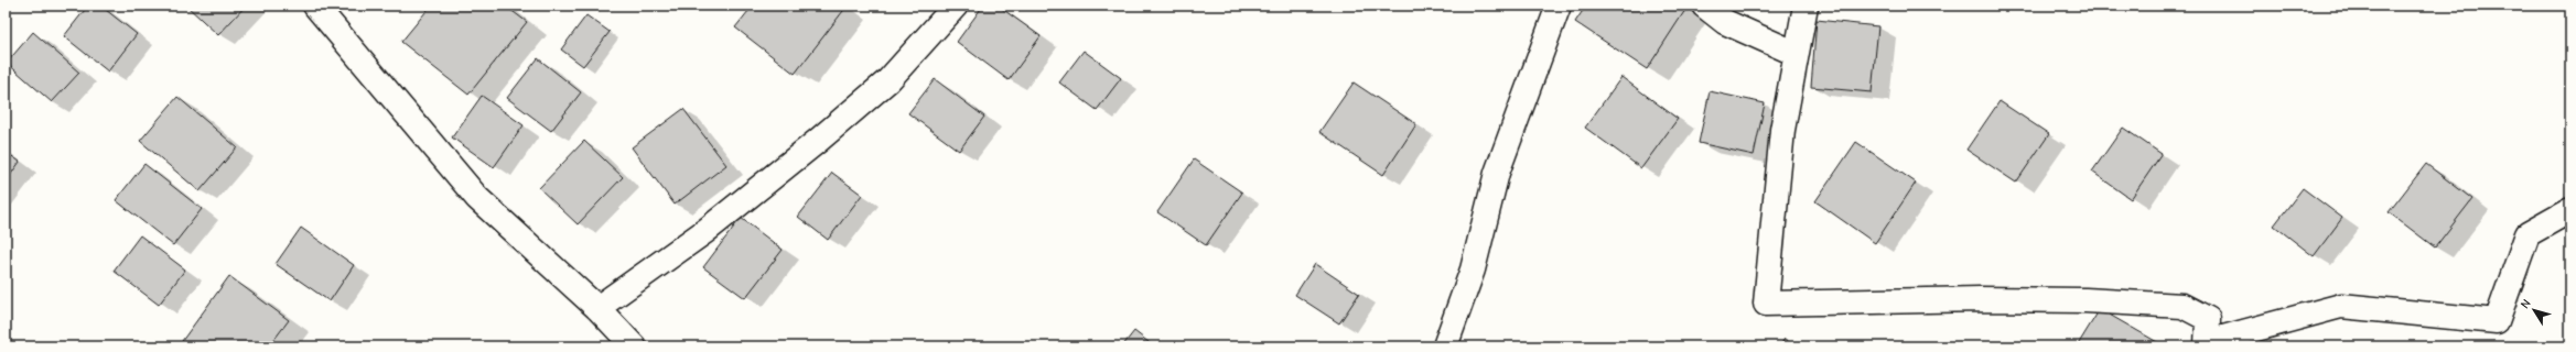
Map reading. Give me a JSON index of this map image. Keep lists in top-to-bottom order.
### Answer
{
  "north": "top left"
}
